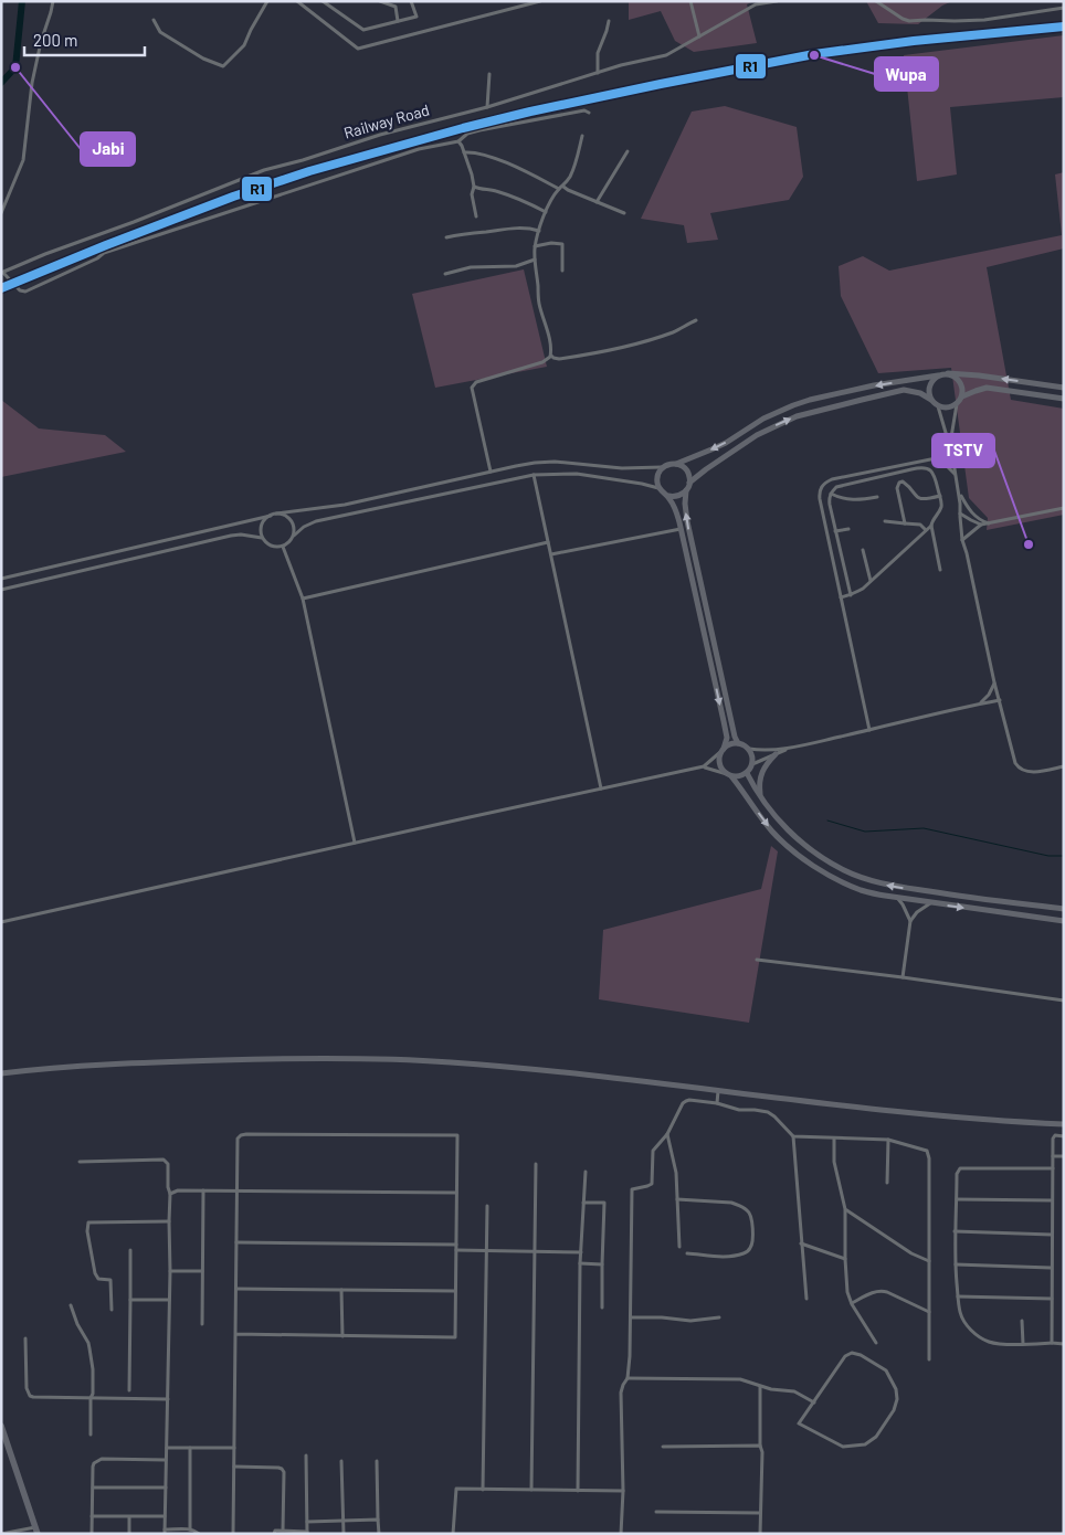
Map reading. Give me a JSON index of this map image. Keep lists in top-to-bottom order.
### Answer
{
  "streets": {
    "street": ["Railway Road"]
  },
  "places": ["Wupa", "Jabi", "TSTV"],
  "lines": ["transit line R1"],
  "scale_bar": "200 m"
}
